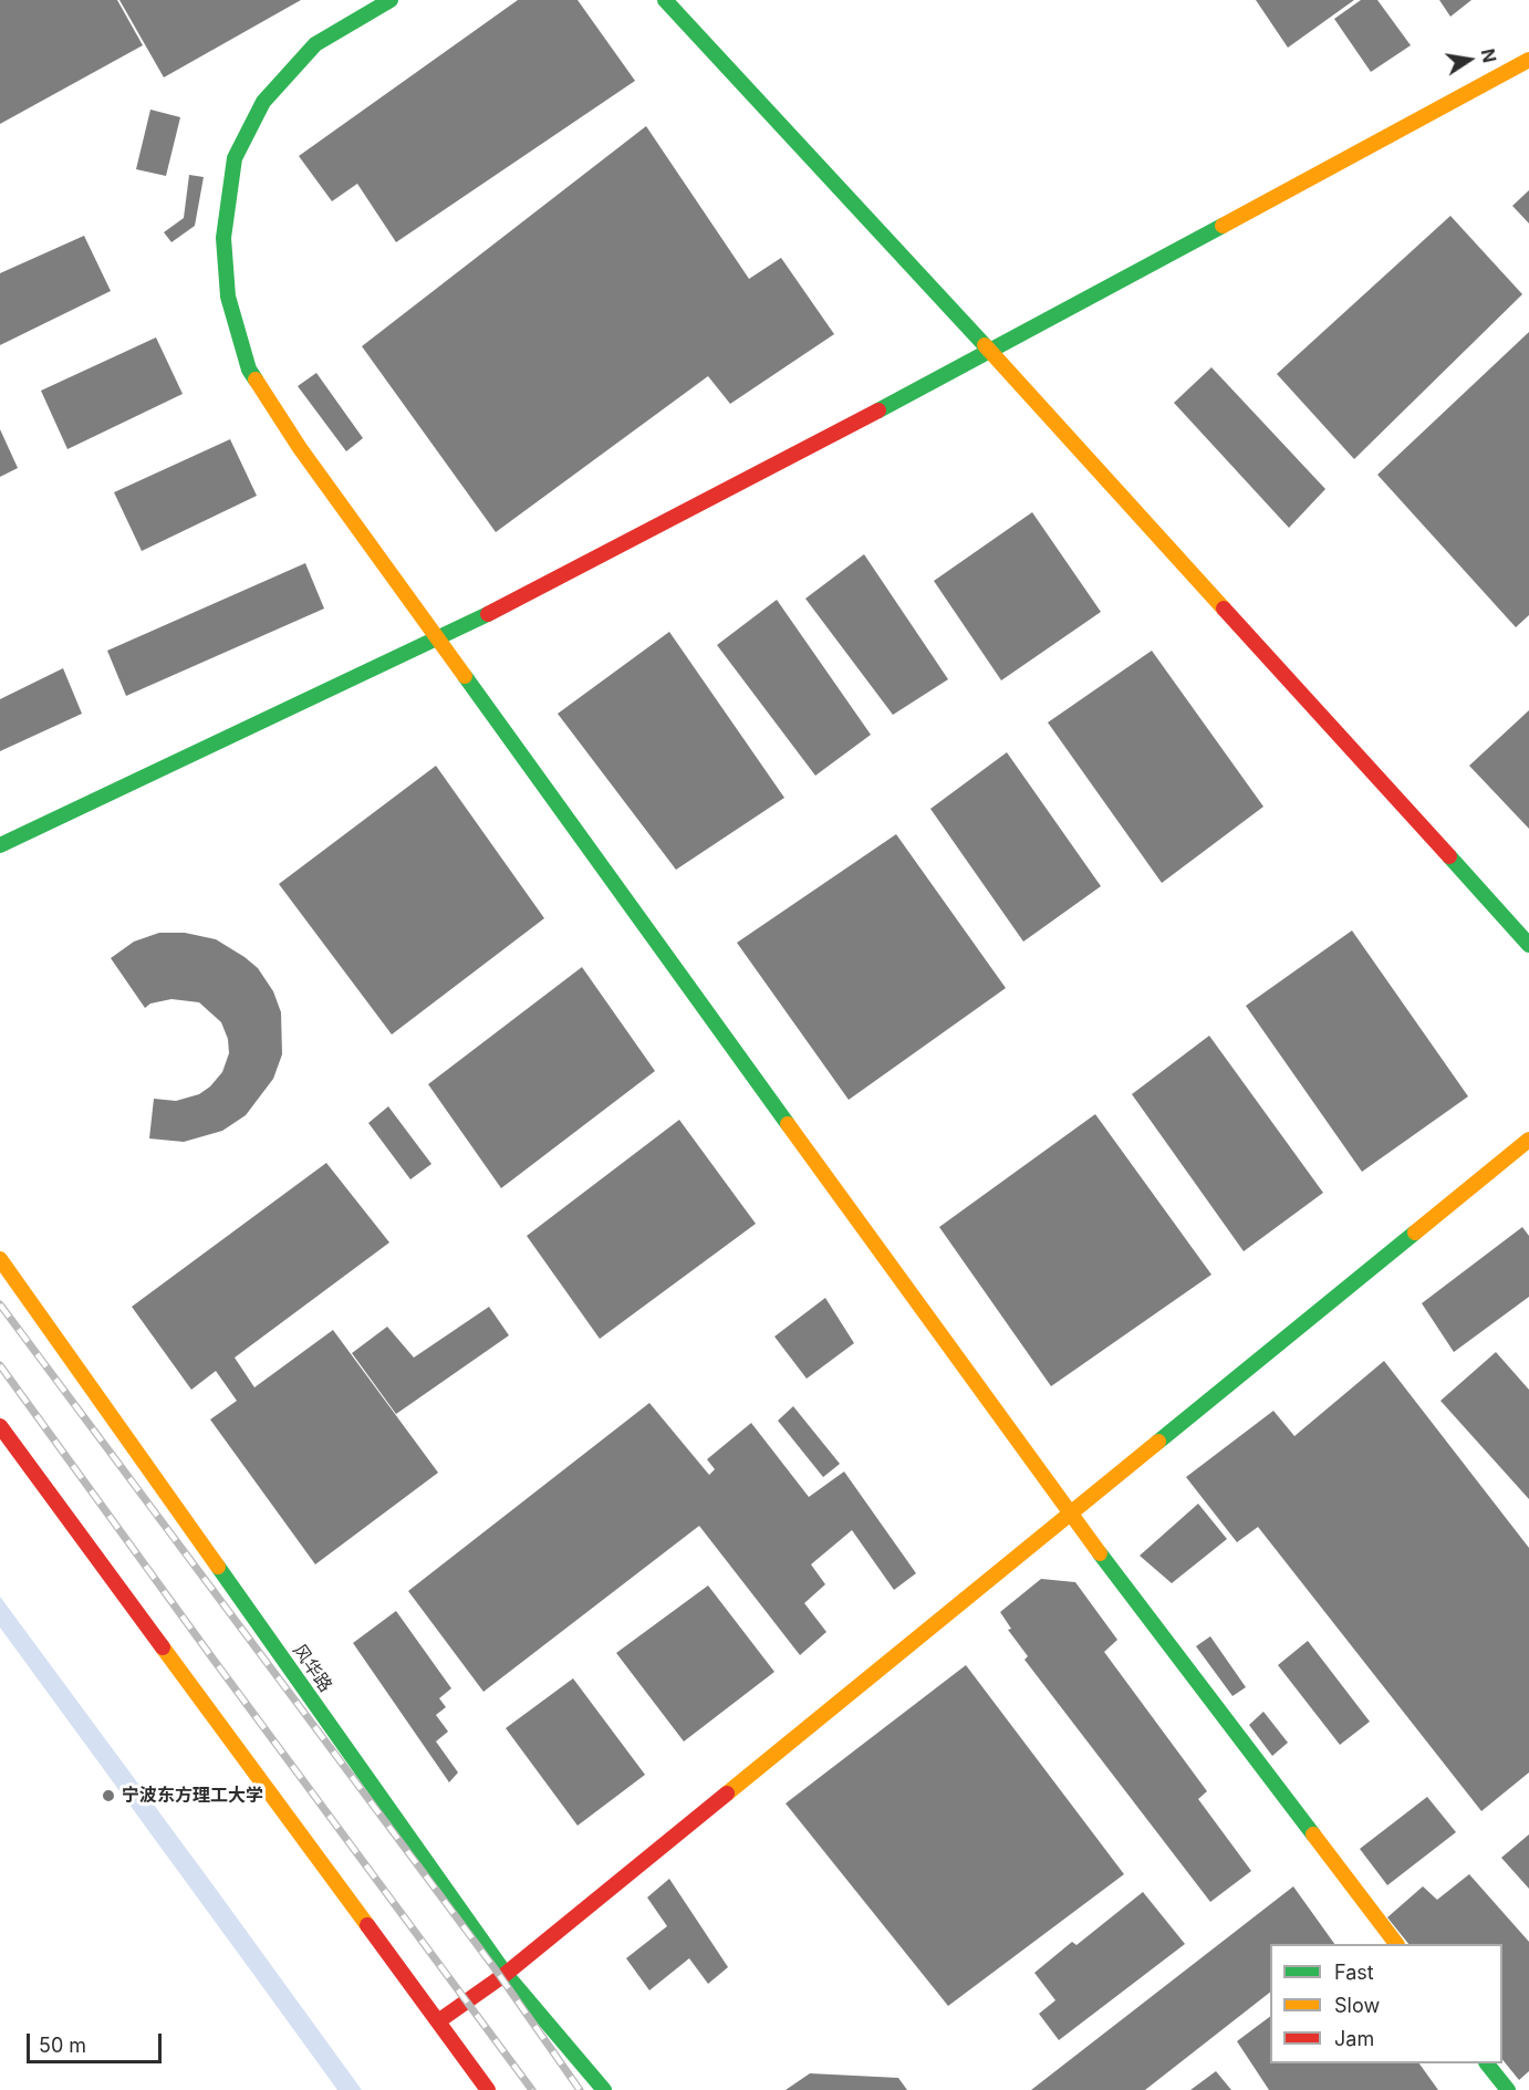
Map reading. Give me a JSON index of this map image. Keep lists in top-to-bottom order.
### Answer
{
  "streets": {
    "street": ["风华路"]
  },
  "places": ["宁波东方理工大学"],
  "legend": ["Fast", "Slow", "Jam"],
  "scale_bar": "50 m",
  "north": "right"
}
